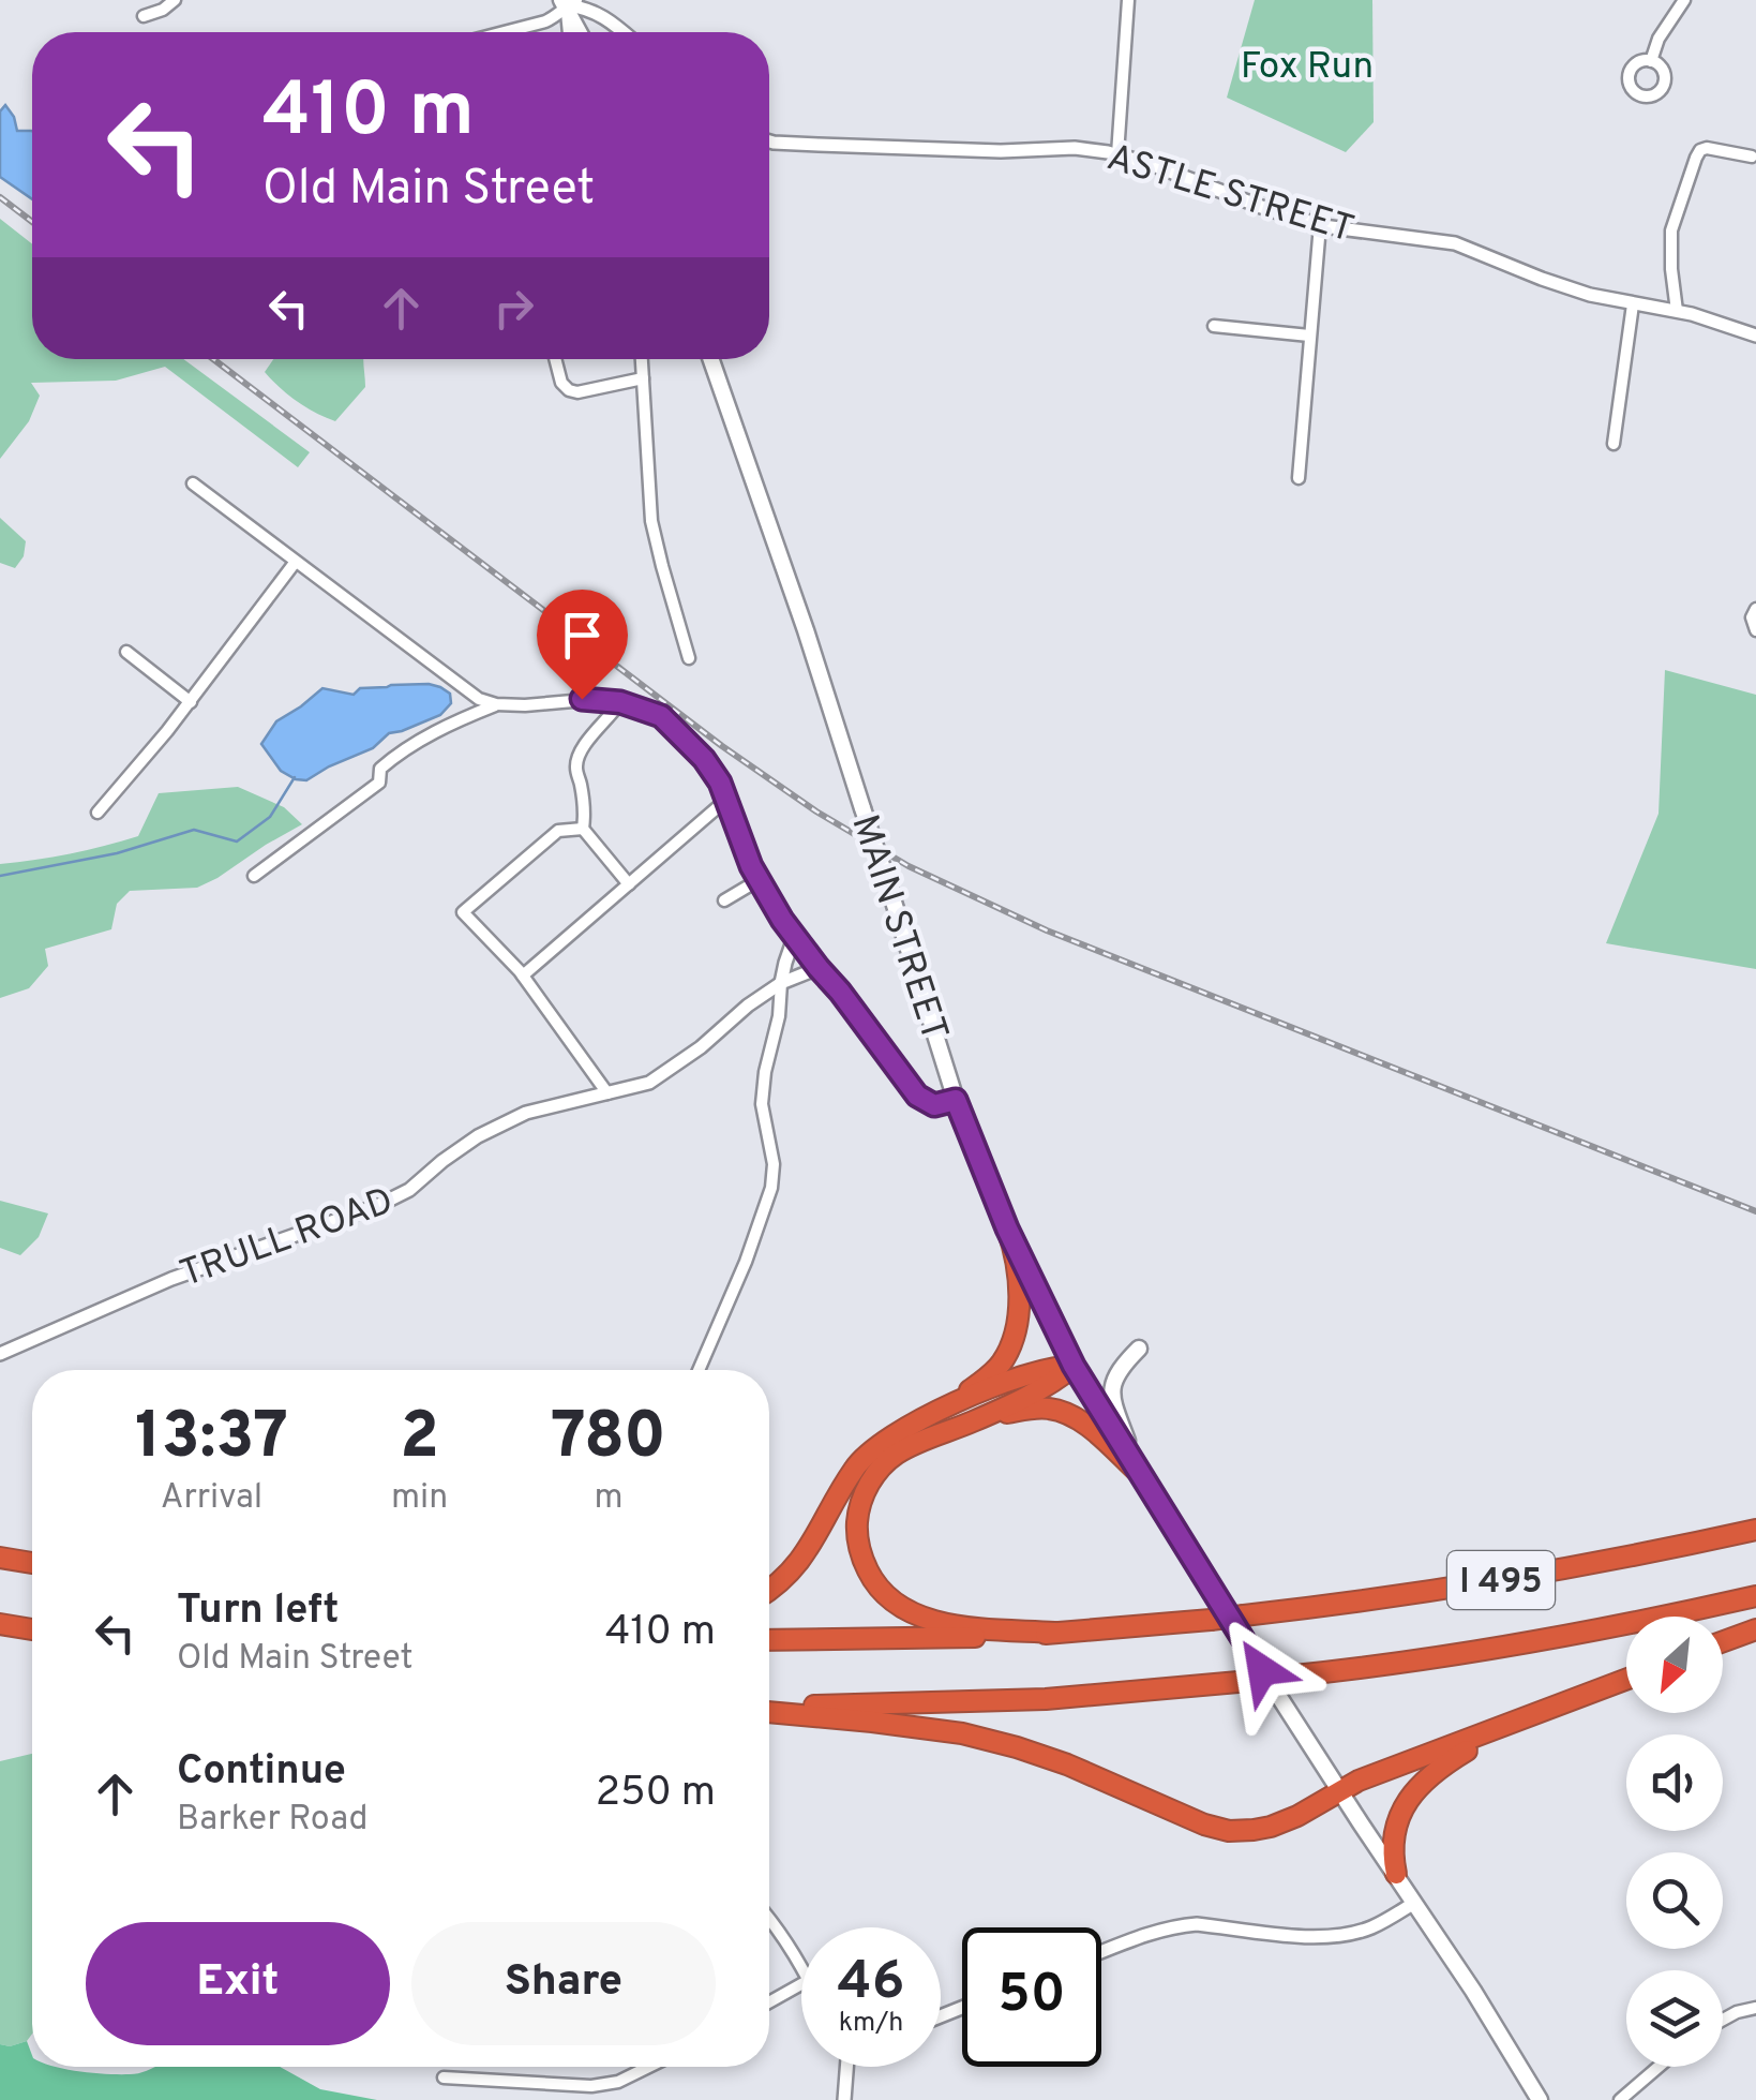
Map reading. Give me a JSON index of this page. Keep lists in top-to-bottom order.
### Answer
{
  "streets": {
    "highway": ["I 495"],
    "main road": ["MAIN STREET"],
    "street": ["ASTLE STREET", "TRULL ROAD"]
  },
  "parks": ["Fox Run"],
  "north": "bottom left",
  "page": {
    "turn": ["410 m", "Old Main Street"],
    "eta": [
      "13:37",
      "Arrival",
      "2",
      "min",
      "780",
      "m"
    ],
    "list": [
      {
        "name": "Turn left",
        "note": "Old Main Street",
        "value": "410 m"
      },
      {
        "name": "Continue",
        "note": "Barker Road",
        "value": "250 m"
      }
    ],
    "buttons": ["Exit", "Share"],
    "speed": "46 km/h",
    "limit": "50"
  }
}
